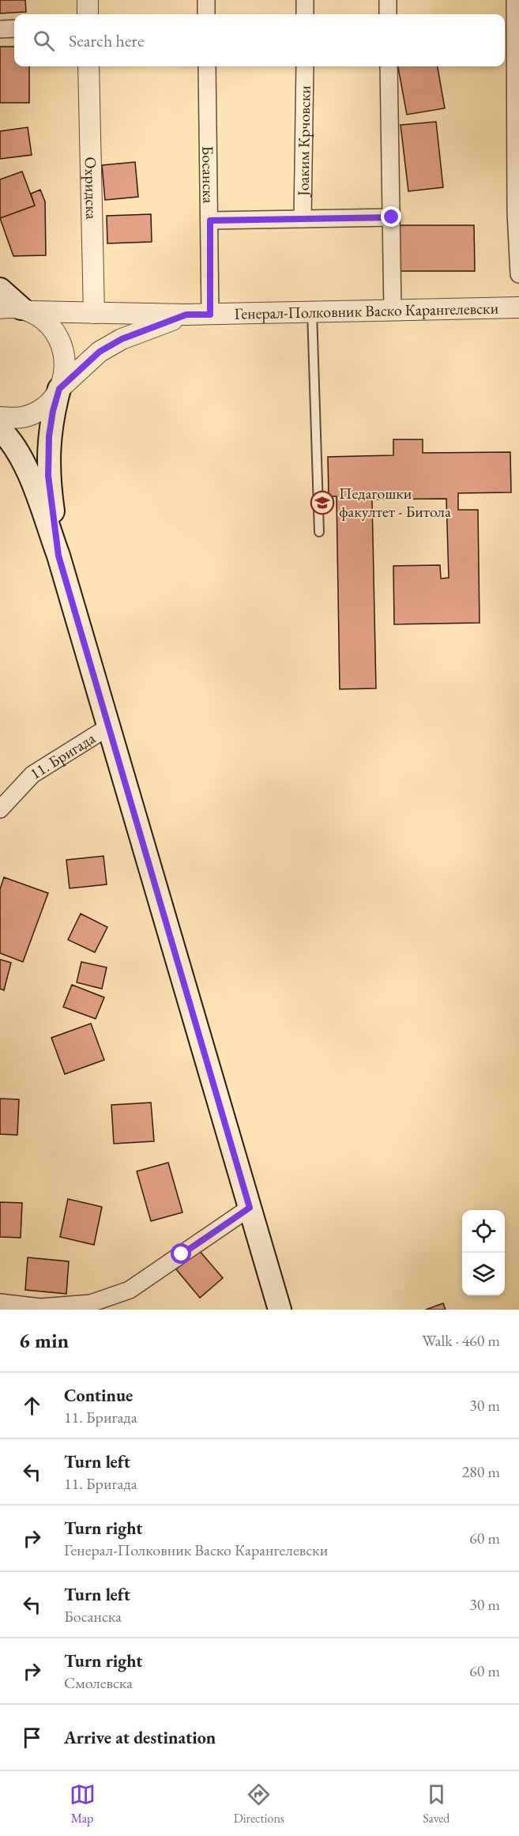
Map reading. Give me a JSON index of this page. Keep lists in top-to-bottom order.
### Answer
{
  "streets": {
    "main road": ["11. Бригада"],
    "street": [
      "Јоаким Крчовски",
      "Босанска",
      "Охридска",
      "Генерал-Полковник Васко Карангелевски"
    ]
  },
  "crossings": [
    ["Босанска", "Генерал-Полковник Васко Карангелевски"],
    ["Охридска", "Генерал-Полковник Васко Карангелевски"],
    ["Генерал-Полковник Васко Карангелевски", "11. Бригада"]
  ],
  "places": {
    "school or university": ["Педагошки факултет - Битола"]
  },
  "page": {
    "search": "Search here",
    "heading": ["6 min", "Walk · 460 m"],
    "list": [
      ["Continue", "11. Бригада", "30 m"],
      ["Turn left", "11. Бригада", "280 m"],
      ["Turn right", "Генерал-Полковник Васко Карангелевски", "60 m"],
      ["Turn left", "Босанска", "30 m"],
      ["Turn right", "Смолевска", "60 m"],
      "Arrive at destination"
    ],
    "nav": ["Map", "Directions", "Saved"]
  }
}
